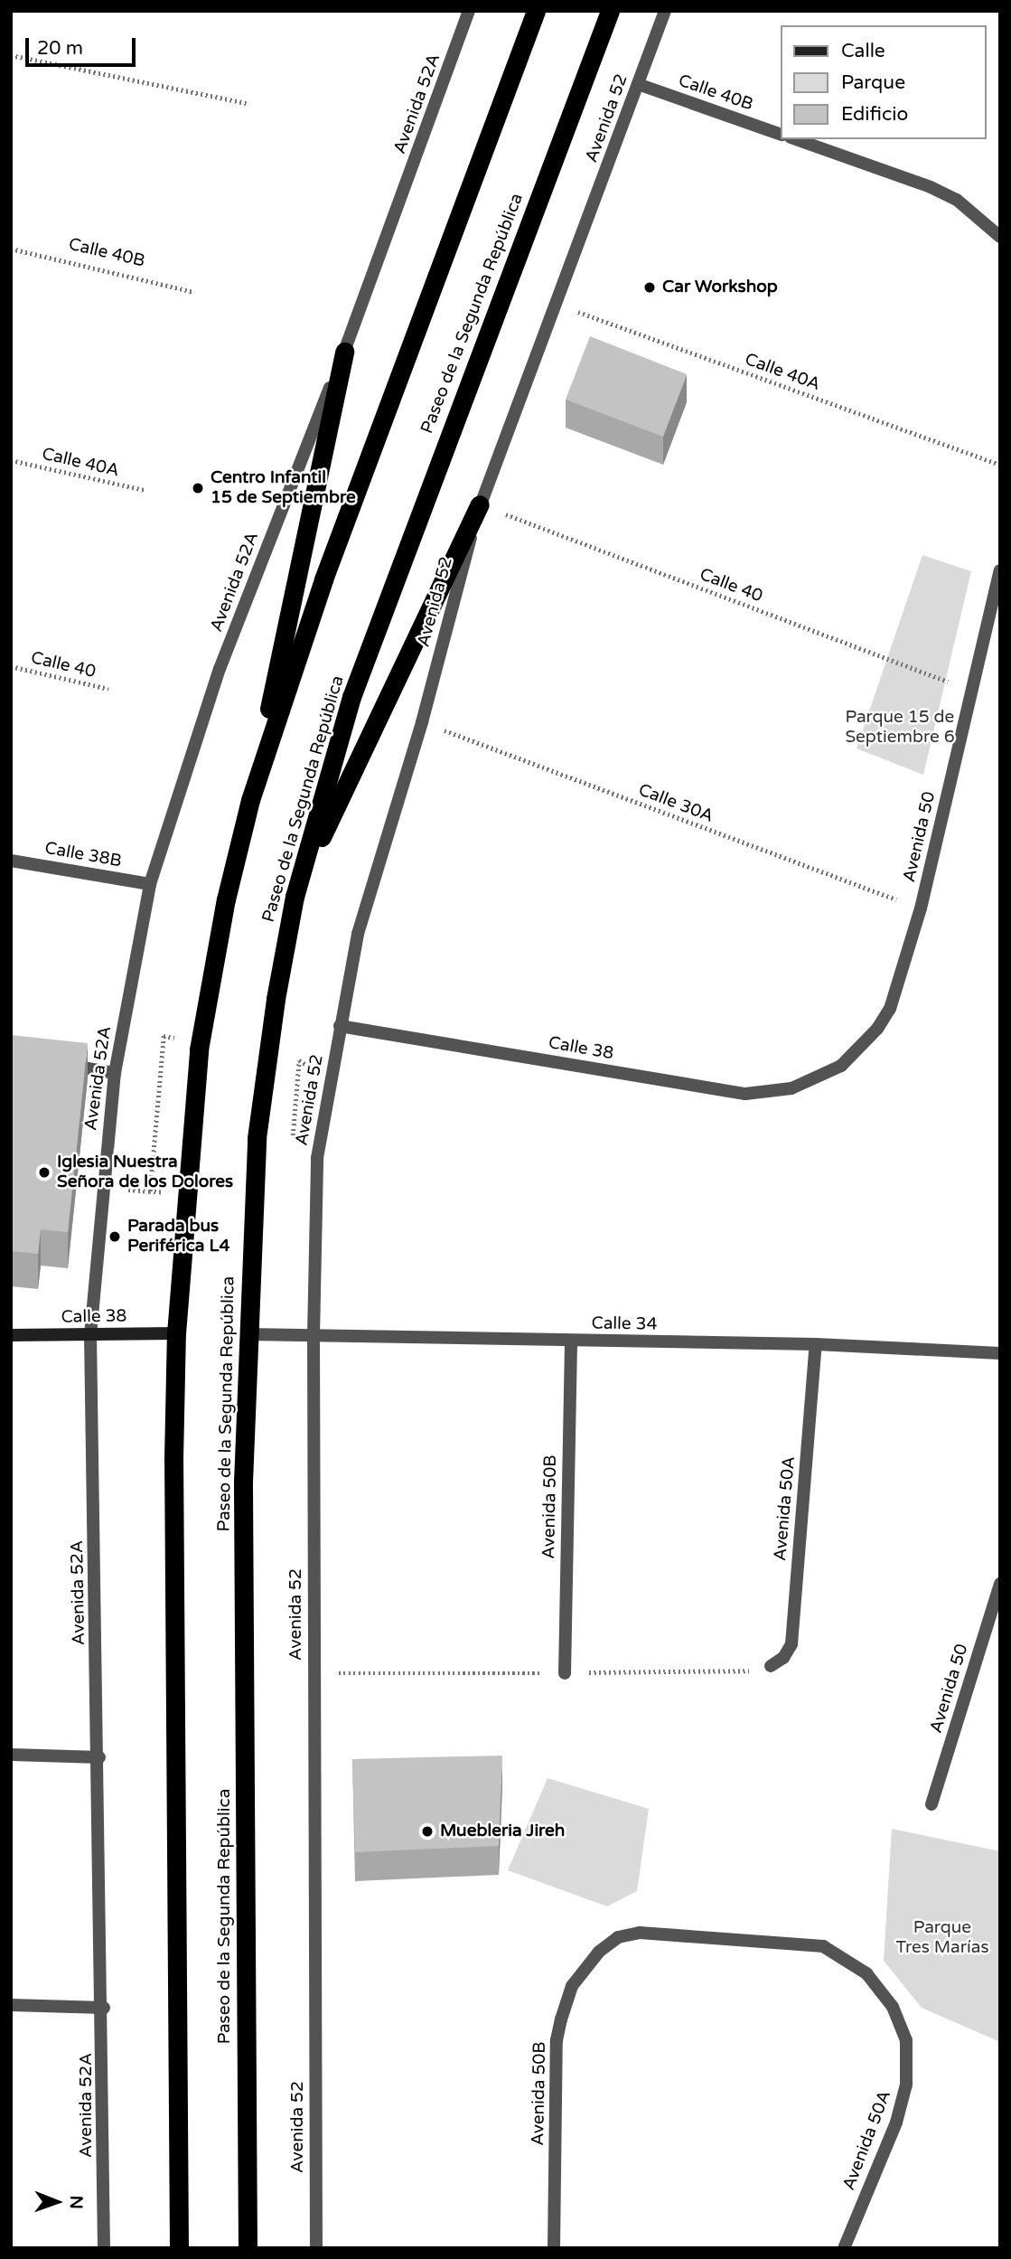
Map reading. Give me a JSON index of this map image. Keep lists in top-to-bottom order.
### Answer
{
  "streets": {
    "highway": ["Paseo de la Segunda República"],
    "street": [
      "Calle 40B",
      "Avenida 52A",
      "Avenida 52",
      "Avenida 50",
      "Calle 38B",
      "Calle 38",
      "Calle 34",
      "Avenida 50B",
      "Avenida 50A"
    ],
    "path": ["Calle 40A", "Calle 40", "Calle 30A"]
  },
  "crossings": [
    ["Calle 40B", "Avenida 52"],
    ["Avenida 52A", "Calle 38B"],
    ["Avenida 52A", "Calle 38"],
    ["Avenida 52", "Calle 40A"],
    ["Avenida 52", "Calle 40"],
    ["Avenida 52", "Calle 30A"],
    ["Avenida 52", "Calle 38"],
    ["Avenida 52", "Calle 34"],
    ["Paseo de la Segunda República", "Calle 34"],
    ["Calle 40", "Avenida 50"],
    ["Calle 30A", "Avenida 50"],
    ["Avenida 50", "Calle 38"],
    ["Calle 34", "Avenida 50B"],
    ["Calle 34", "Avenida 50A"],
    ["Avenida 50B", "Avenida 50A"]
  ],
  "parks": ["Parque 15 de Septiembre 6", "Parque Tres Marías"],
  "places": [
    "Car Workshop",
    "Centro Infantil 15 de Septiembre",
    "Iglesia Nuestra Señora de los Dolores",
    "Parada bus Periférica L4",
    "Muebleria Jireh"
  ],
  "legend": ["Calle", "Parque", "Edificio"],
  "scale_bar": "20 m",
  "north": "right"
}
